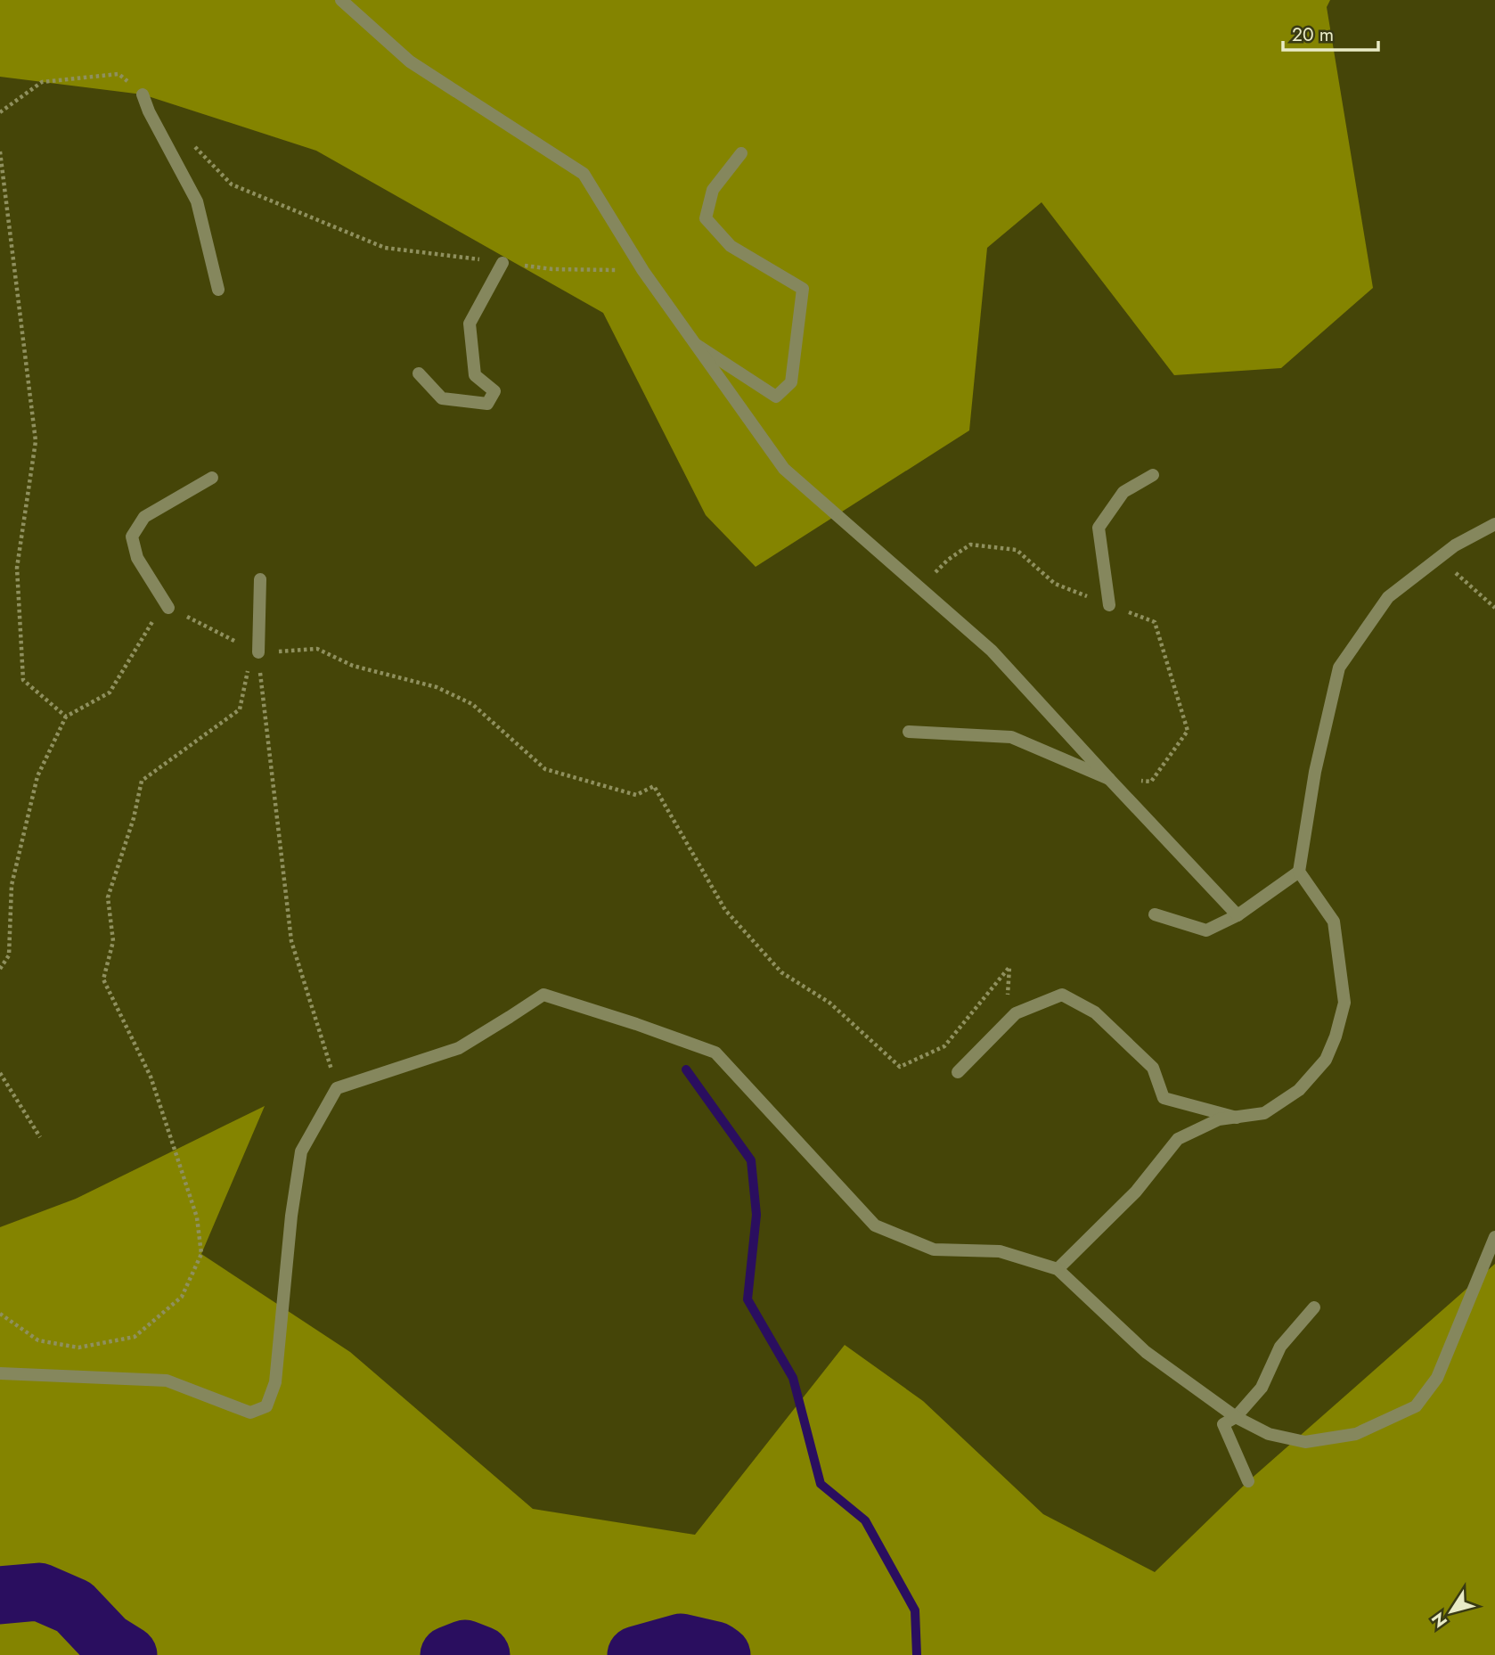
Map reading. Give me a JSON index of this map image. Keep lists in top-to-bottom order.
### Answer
{
  "scale_bar": "20 m",
  "north": "bottom left"
}
